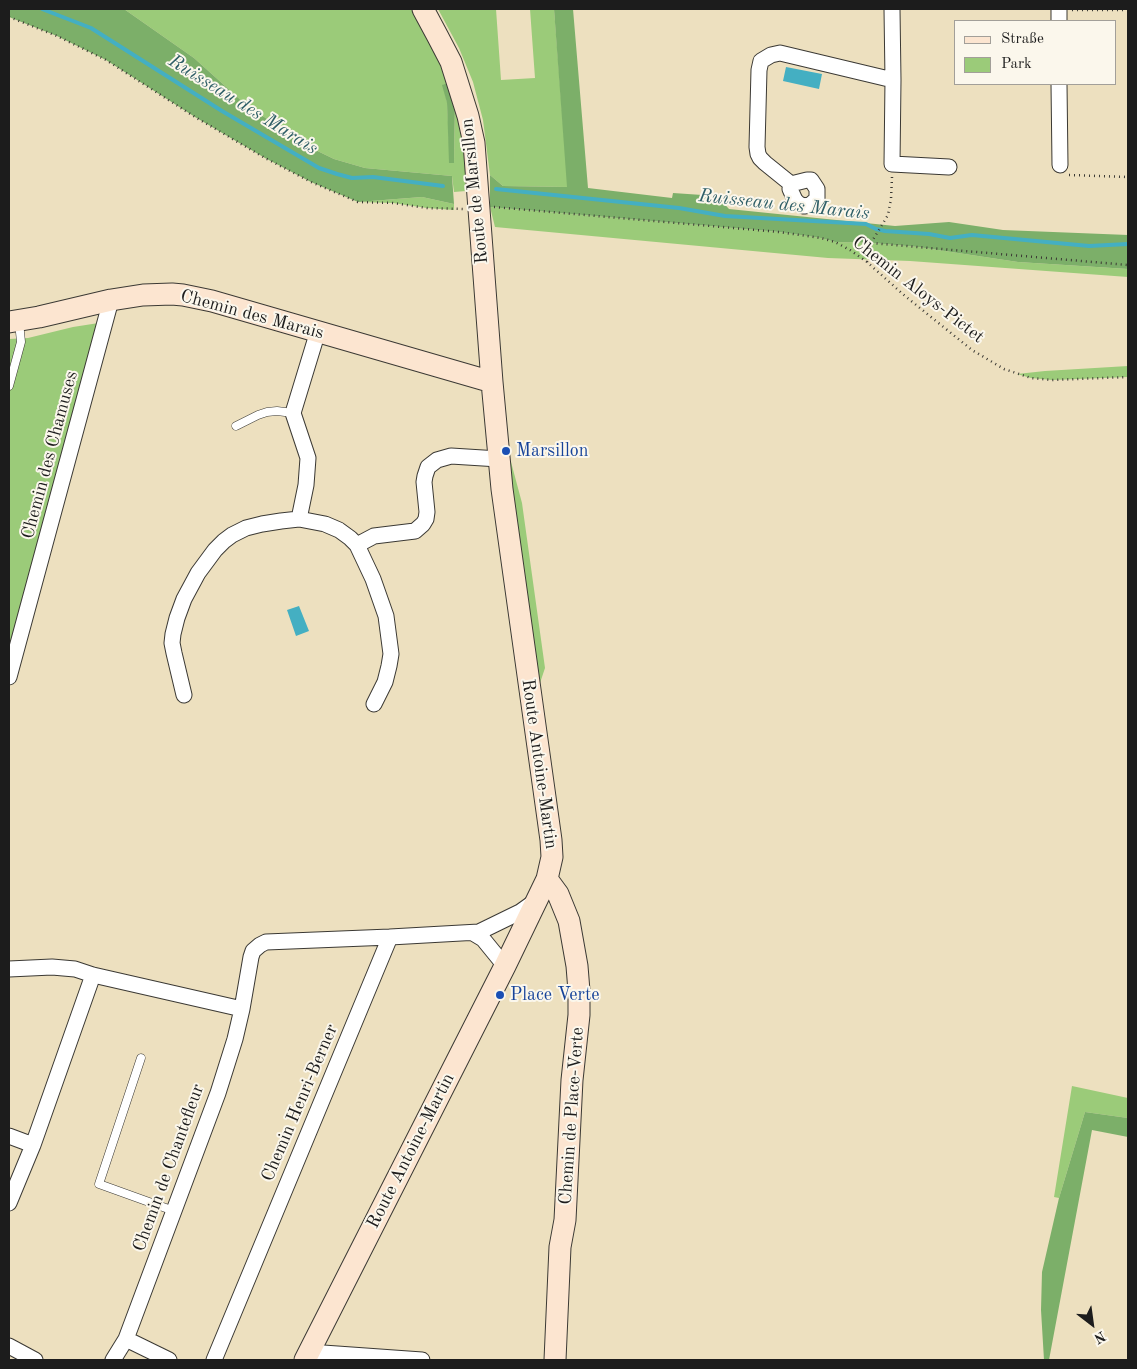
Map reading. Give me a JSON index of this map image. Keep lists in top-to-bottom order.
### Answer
{
  "streets": {
    "street": [
      "Route de Marsillon",
      "Chemin des Marais",
      "Chemin des Chamuses",
      "Route Antoine-Martin",
      "Chemin Henri-Berner",
      "Chemin de Place-Verte",
      "Chemin de Chantefleur"
    ],
    "path": ["Chemin Aloys-Pictet"]
  },
  "crossings": [
    ["Route de Marsillon", "Chemin Aloys-Pictet"],
    ["Route de Marsillon", "Chemin des Marais"],
    ["Route de Marsillon", "Route Antoine-Martin"],
    ["Chemin des Marais", "Chemin des Chamuses"],
    ["Chemin des Marais", "Route Antoine-Martin"],
    ["Route Antoine-Martin", "Chemin de Place-Verte"],
    ["Chemin Henri-Berner", "Chemin de Chantefleur"]
  ],
  "water": ["Ruisseau des Marais"],
  "places": ["Marsillon", "Place Verte"],
  "legend": ["Straße", "Park"],
  "north": "bottom right"
}
